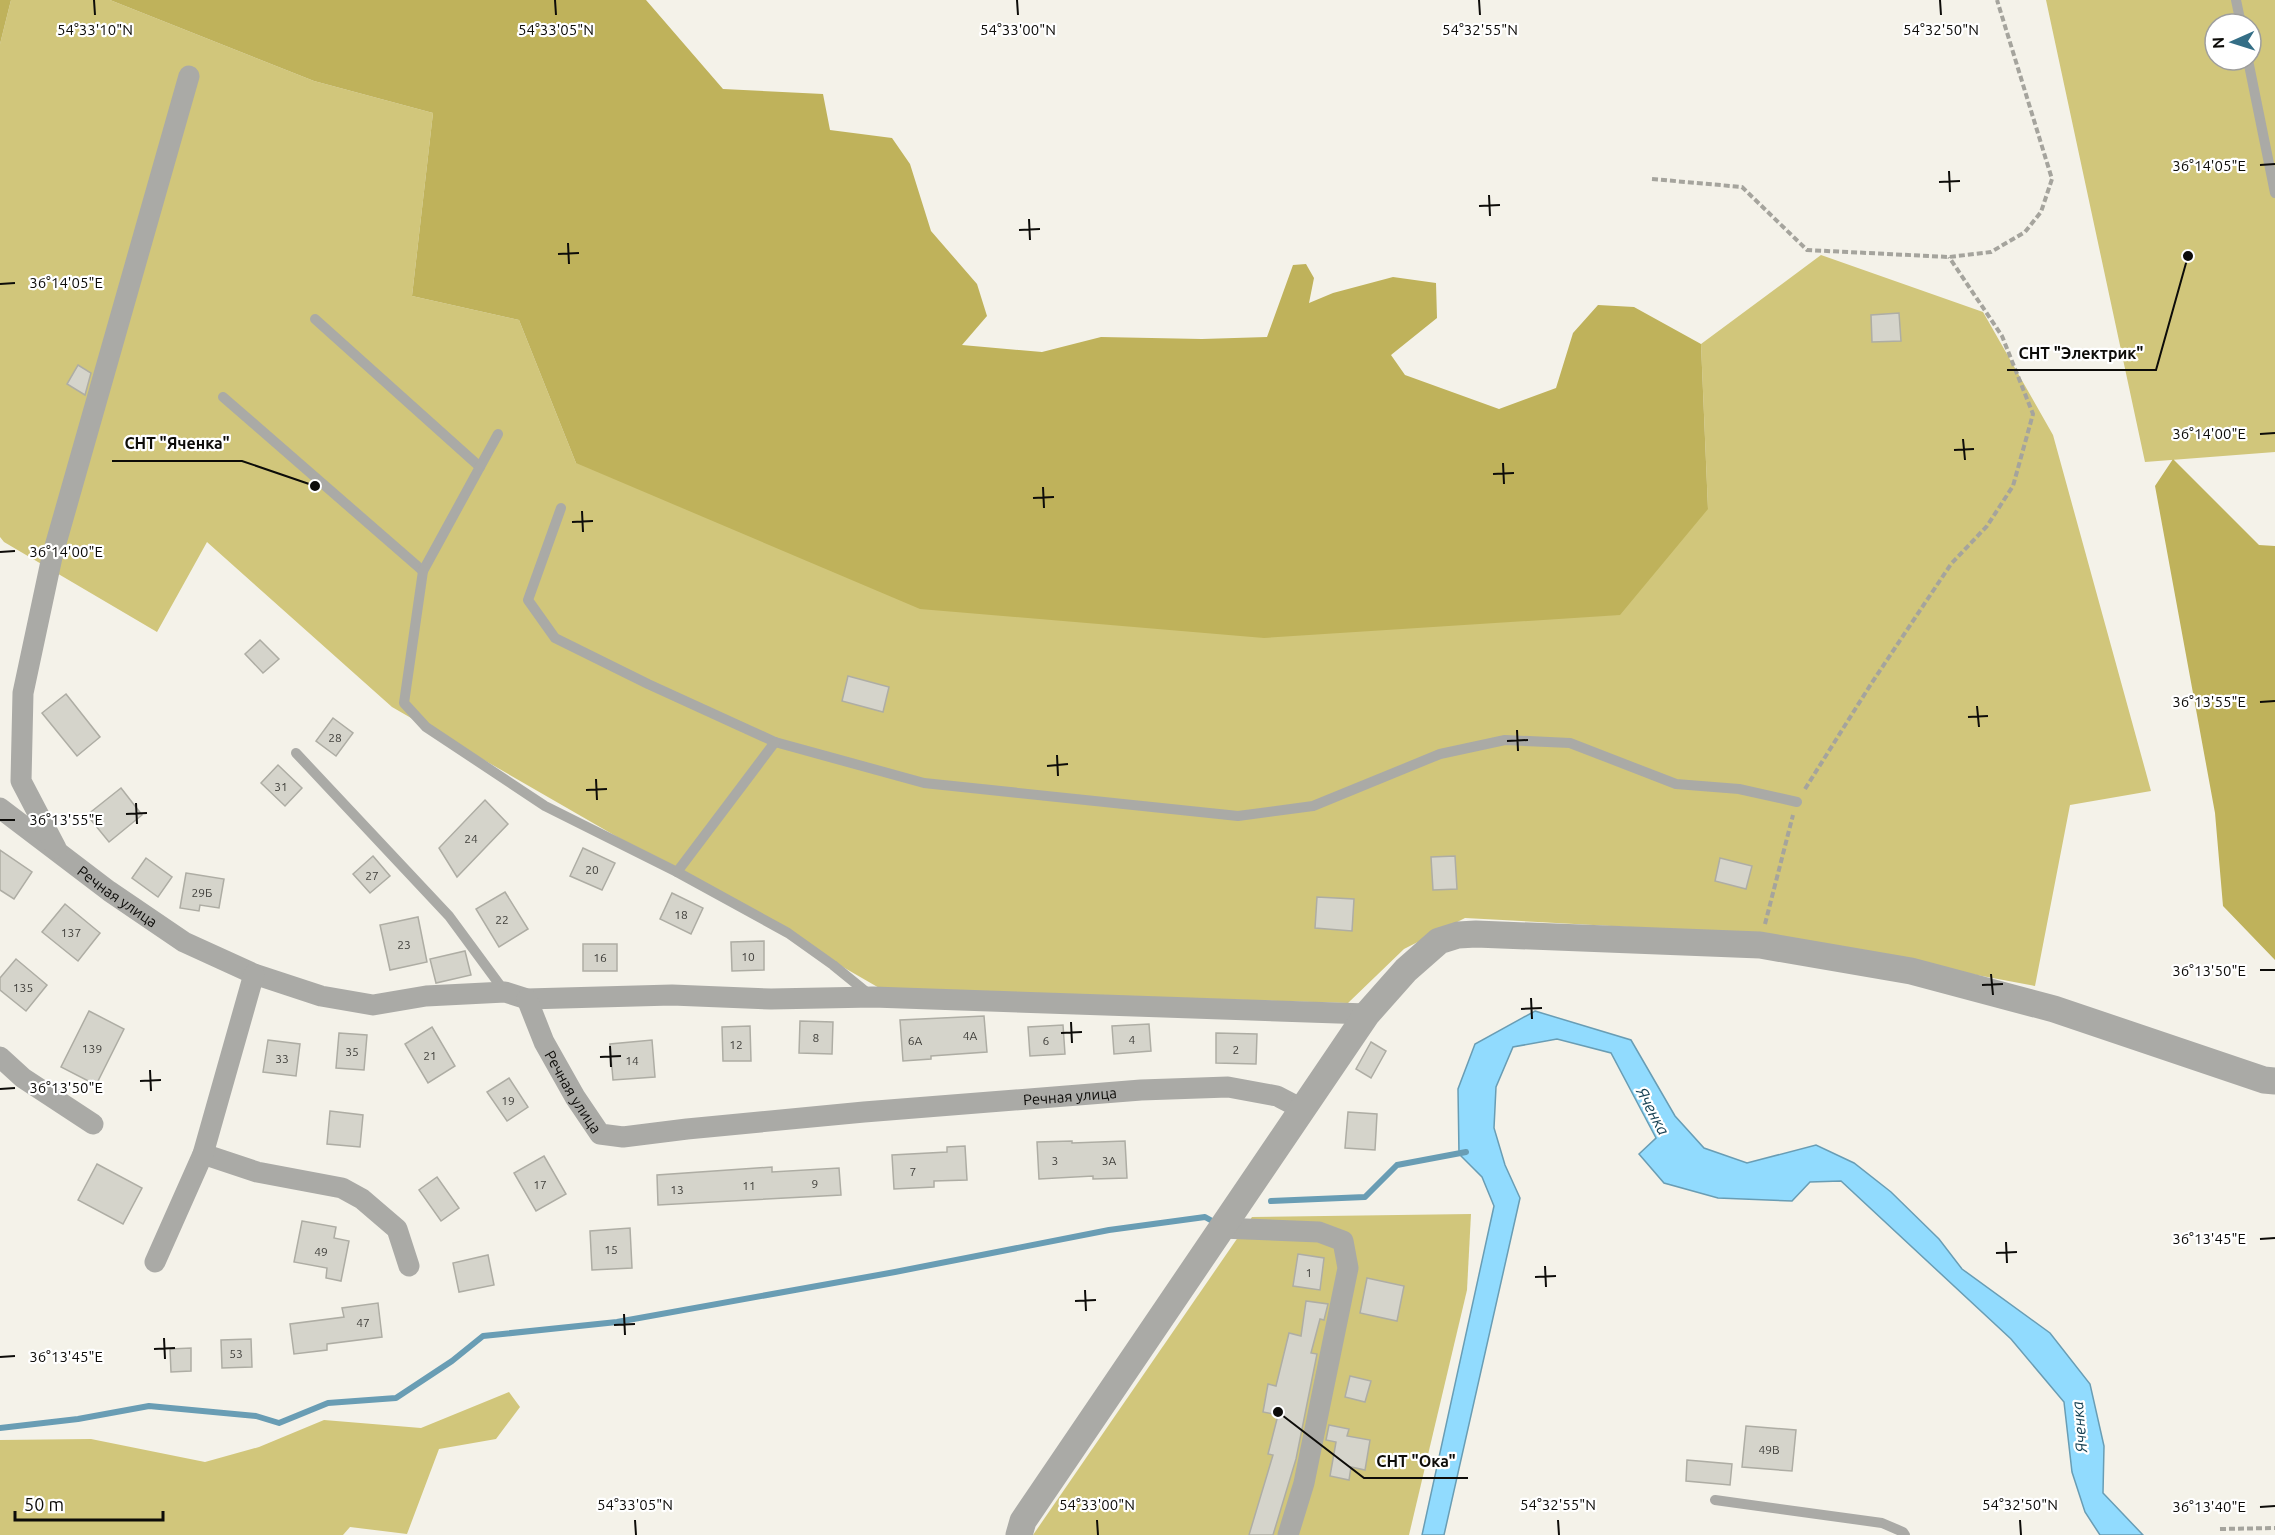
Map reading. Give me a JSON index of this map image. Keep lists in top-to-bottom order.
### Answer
{
  "streets": {
    "street": ["Речная улица"]
  },
  "water": ["Яченка"],
  "places": ["СНТ \"Электрик\"", "СНТ \"Яченка\"", "СНТ \"Ока\""],
  "house_numbers": [
    "28",
    "31",
    "24",
    "20",
    "27",
    "29Б",
    "18",
    "22",
    "137",
    "23",
    "10",
    "16",
    "135",
    "4А",
    "8",
    "4",
    "6А",
    "6",
    "12",
    "139",
    "2",
    "35",
    "21",
    "33",
    "14",
    "19",
    "3",
    "3А",
    "7",
    "9",
    "17",
    "11",
    "13",
    "15",
    "49",
    "1",
    "47",
    "53",
    "49В"
  ],
  "scale_bar": "50 m",
  "north": "left",
  "coordinates": [
    "54°33'10\"N",
    "54°33'05\"N",
    "54°33'00\"N",
    "54°32'55\"N",
    "54°32'50\"N",
    "36°14'05\"E",
    "36°14'00\"E",
    "36°13'55\"E",
    "36°13'50\"E",
    "36°13'45\"E",
    "36°13'40\"E"
  ]
}
